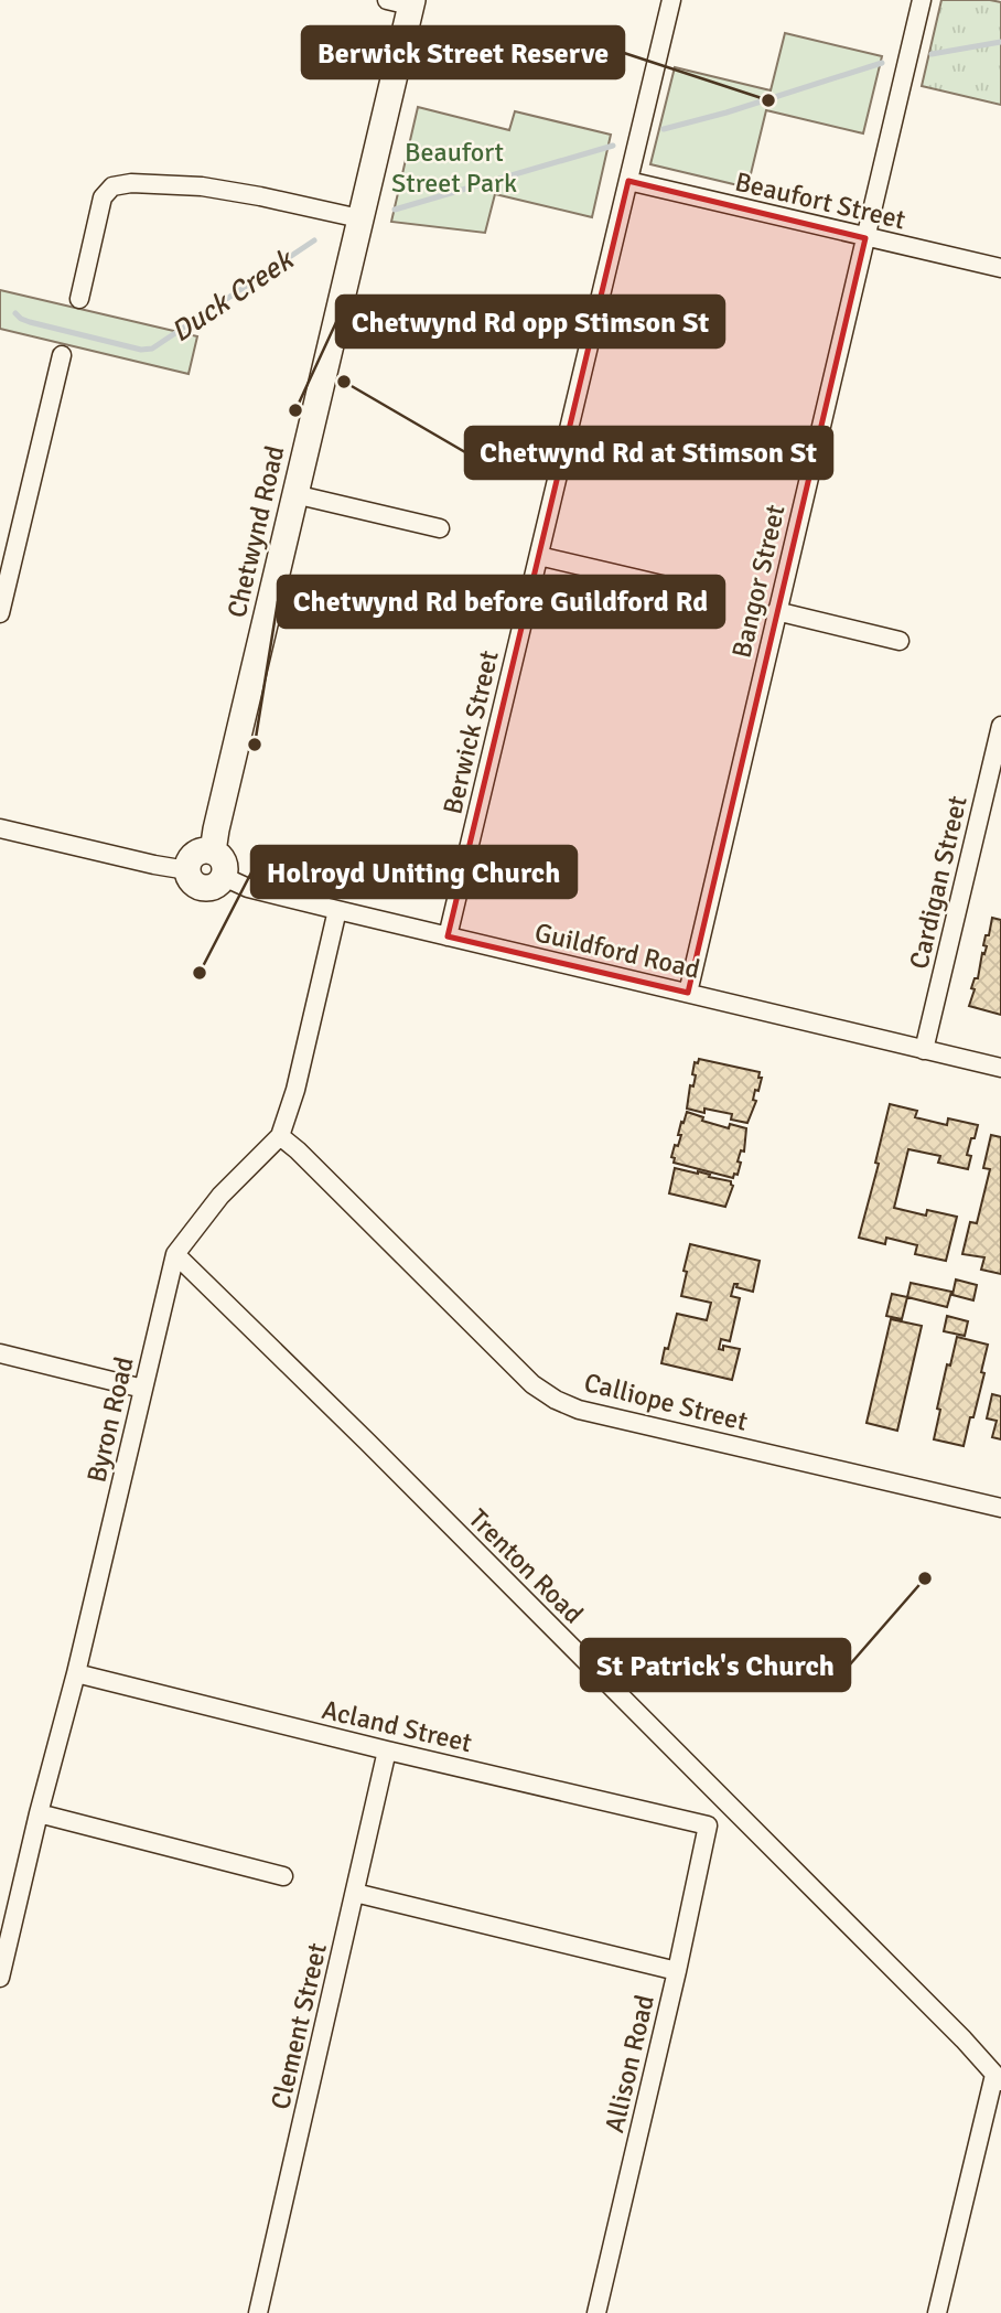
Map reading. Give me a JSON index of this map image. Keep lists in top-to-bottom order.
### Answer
{
  "streets": {
    "street": [
      "Beaufort Street",
      "Chetwynd Road",
      "Bangor Street",
      "Berwick Street",
      "Cardigan Street",
      "Guildford Road",
      "Calliope Street",
      "Byron Road",
      "Trenton Road",
      "Acland Street",
      "Clement Street",
      "Allison Road"
    ]
  },
  "crossings": [
    ["Beaufort Street", "Bangor Street"],
    ["Beaufort Street", "Berwick Street"],
    ["Chetwynd Road", "Guildford Road"],
    ["Bangor Street", "Guildford Road"],
    ["Berwick Street", "Guildford Road"],
    ["Cardigan Street", "Guildford Road"],
    ["Guildford Road", "Byron Road"],
    ["Calliope Street", "Byron Road"],
    ["Byron Road", "Trenton Road"],
    ["Byron Road", "Acland Street"],
    ["Acland Street", "Clement Street"],
    ["Acland Street", "Allison Road"]
  ],
  "water": ["Duck Creek"],
  "parks": ["Beaufort Street Park"],
  "places": [
    "Berwick Street Reserve",
    "Chetwynd Rd at Stimson St",
    "Chetwynd Rd opp Stimson St",
    "Chetwynd Rd before Guildford Rd",
    "Holroyd Uniting Church",
    "St Patrick's Church"
  ]
}
